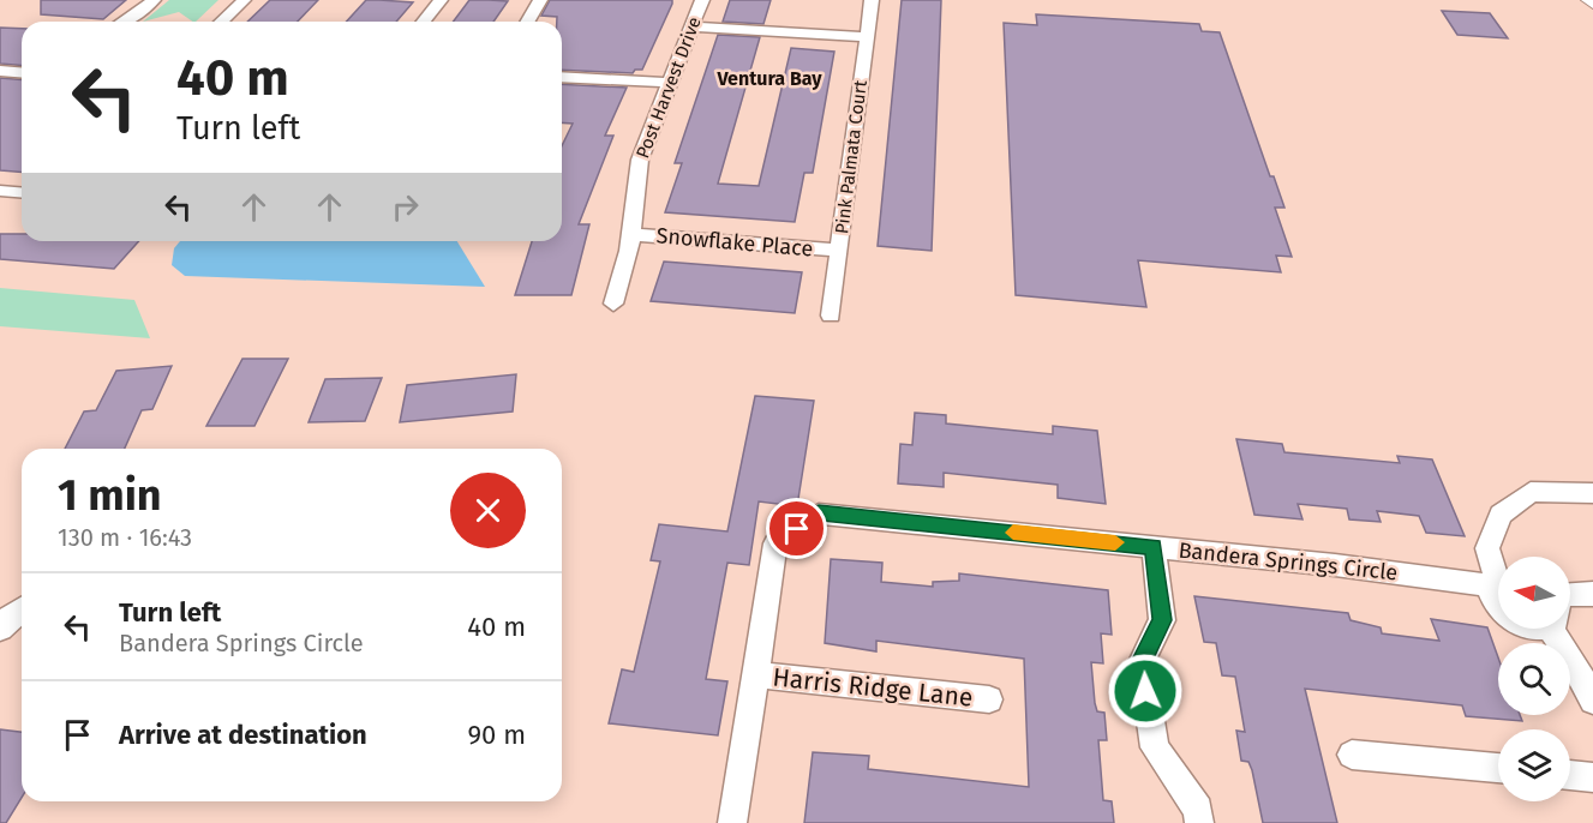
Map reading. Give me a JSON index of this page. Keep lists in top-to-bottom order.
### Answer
{
  "streets": {
    "street": [
      "Post Harvest Drive",
      "Pink Palmata Court",
      "Snowflake Place",
      "Bandera Springs Circle",
      "Harris Ridge Lane"
    ]
  },
  "crossings": [
    ["Post Harvest Drive", "Snowflake Place"],
    ["Pink Palmata Court", "Snowflake Place"],
    ["Bandera Springs Circle", "Harris Ridge Lane"]
  ],
  "districts": ["Ventura Bay"],
  "north": "left",
  "page": {
    "turn": ["40 m", "Turn left"],
    "heading": ["1 min", "130 m · 16:43"],
    "list": [
      {
        "name": "Turn left",
        "note": "Bandera Springs Circle",
        "value": "40 m"
      },
      {
        "name": "Arrive at destination",
        "value": "90 m"
      }
    ]
  }
}
